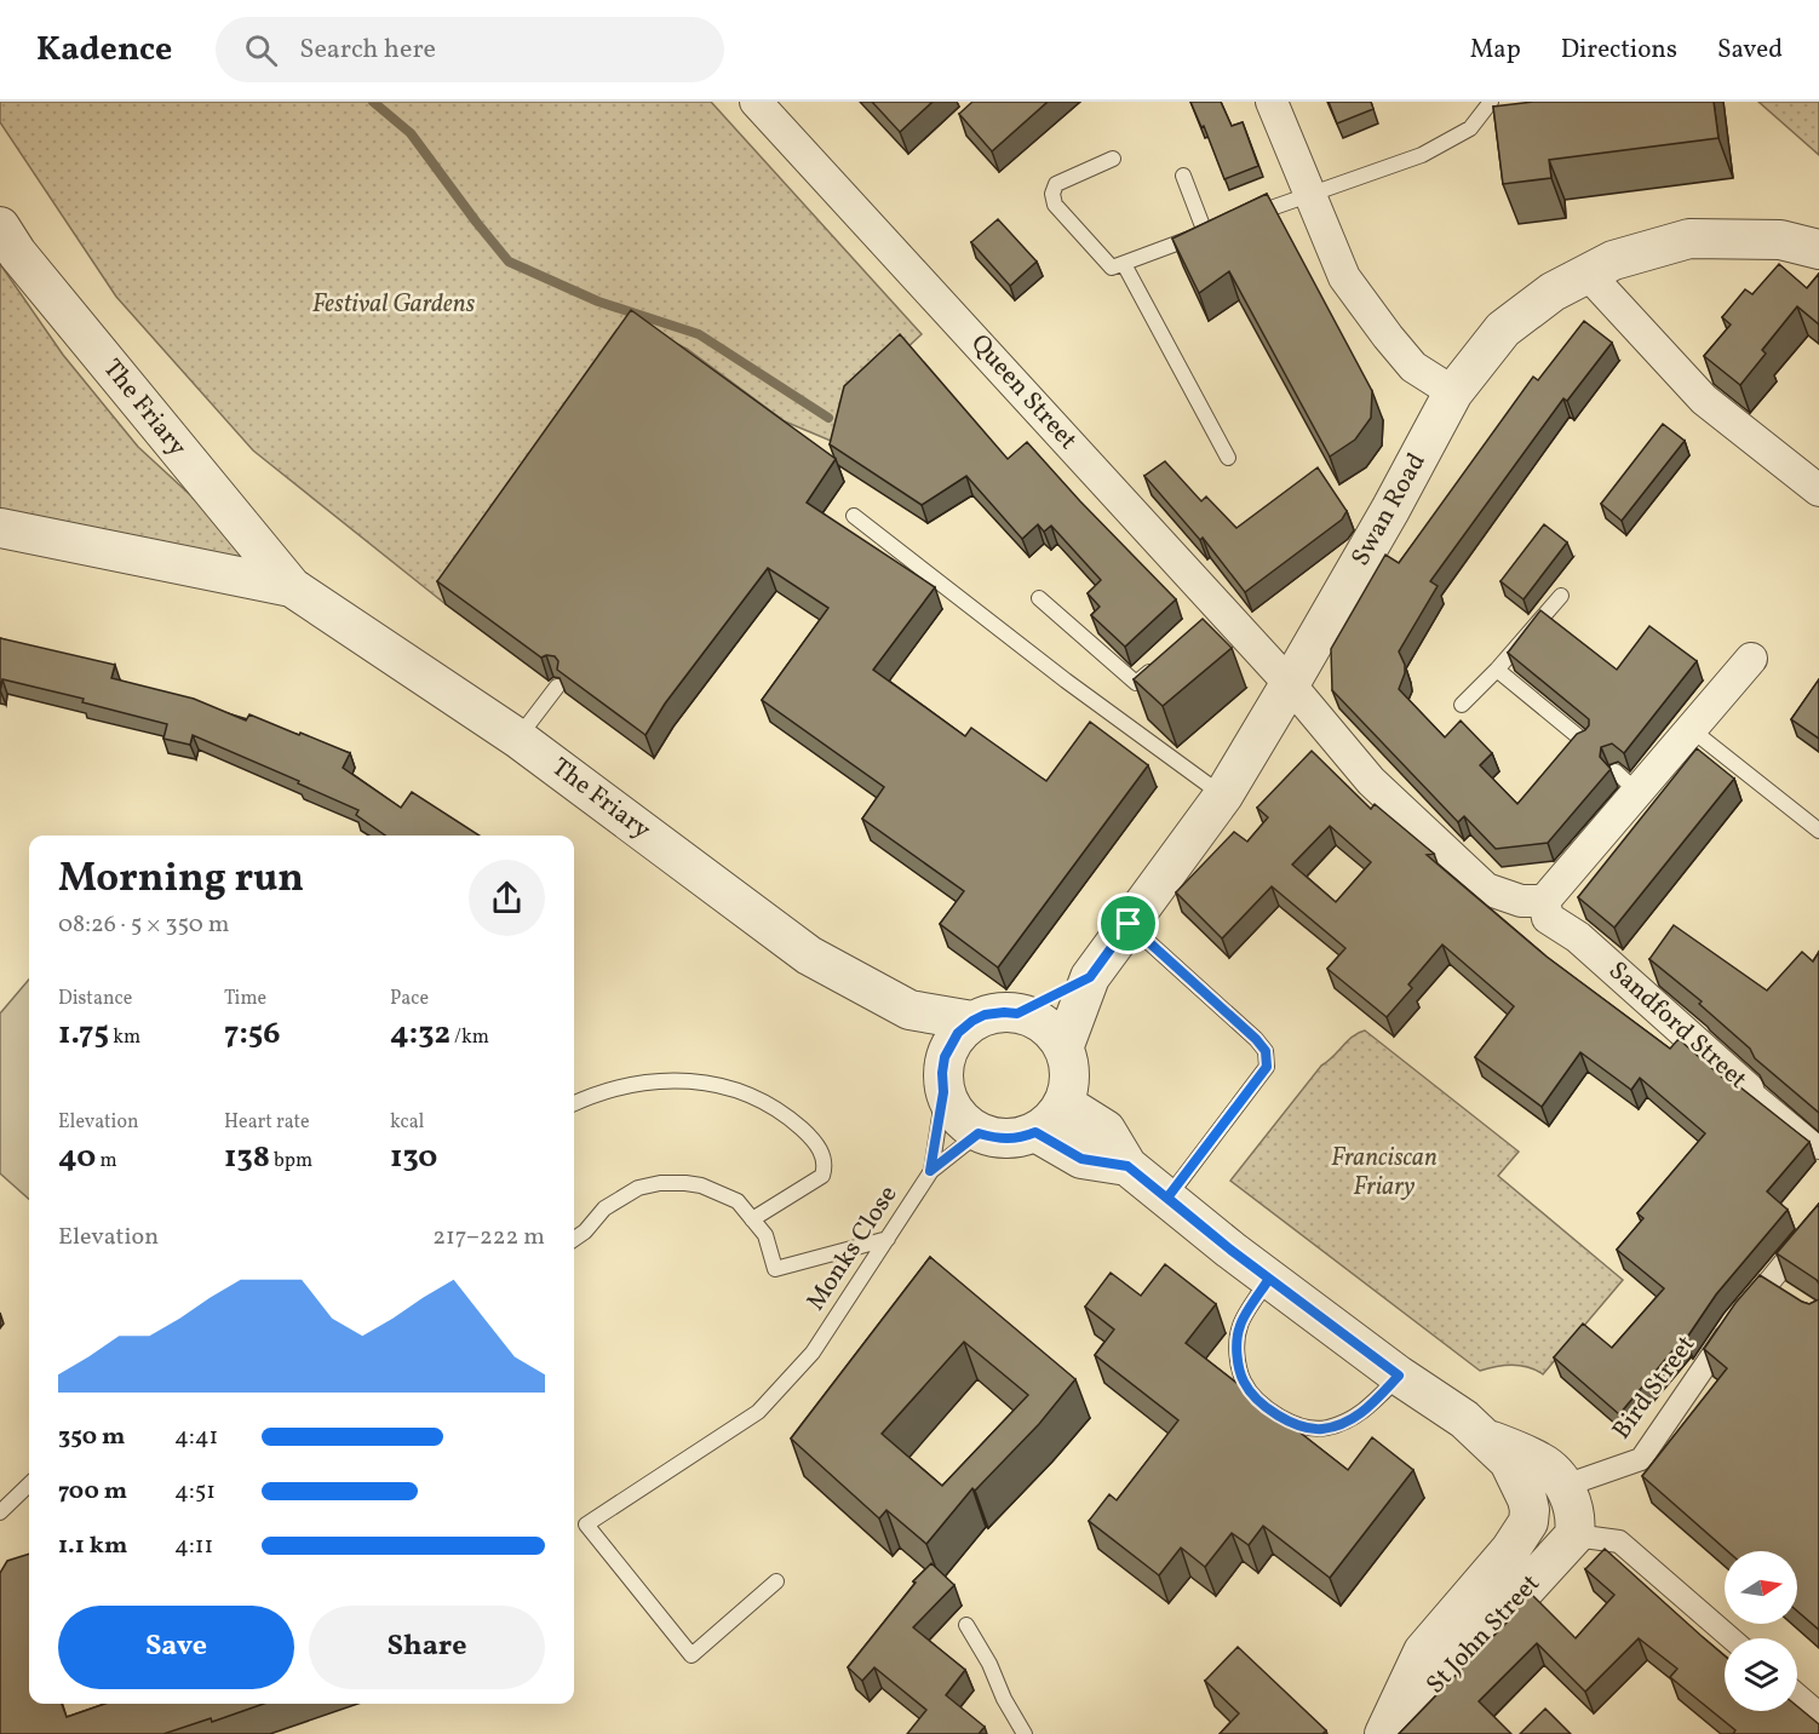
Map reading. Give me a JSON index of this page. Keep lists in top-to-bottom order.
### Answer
{
  "streets": {
    "street": [
      "Queen Street",
      "The Friary",
      "Swan Road",
      "Sandford Street",
      "Bird Street",
      "St John Street"
    ],
    "lane": ["Monks Close"]
  },
  "crossings": [
    ["Queen Street", "Swan Road"],
    ["The Friary", "Swan Road"]
  ],
  "parks": ["Festival Gardens", "Franciscan Friary"],
  "north": "right",
  "page": {
    "header": "Kadence",
    "search": "Search here",
    "nav": ["Map", "Directions", "Saved"],
    "heading": ["Morning run", "08:26 · 5 × 350 m"],
    "stats": [
      ["Distance", "1.75 km"],
      ["Time", "7:56"],
      ["Pace", "4:32 /km"],
      ["Elevation", "40 m"],
      ["Heart rate", "138 bpm"],
      ["kcal", "130"]
    ],
    "chart": ["Elevation", "217–222 m"],
    "list": [
      {
        "name": "350 m",
        "note": "4:41"
      },
      {
        "name": "700 m",
        "note": "4:51"
      },
      {
        "name": "1.1 km",
        "note": "4:11"
      }
    ],
    "buttons": ["Save", "Share"]
  }
}
